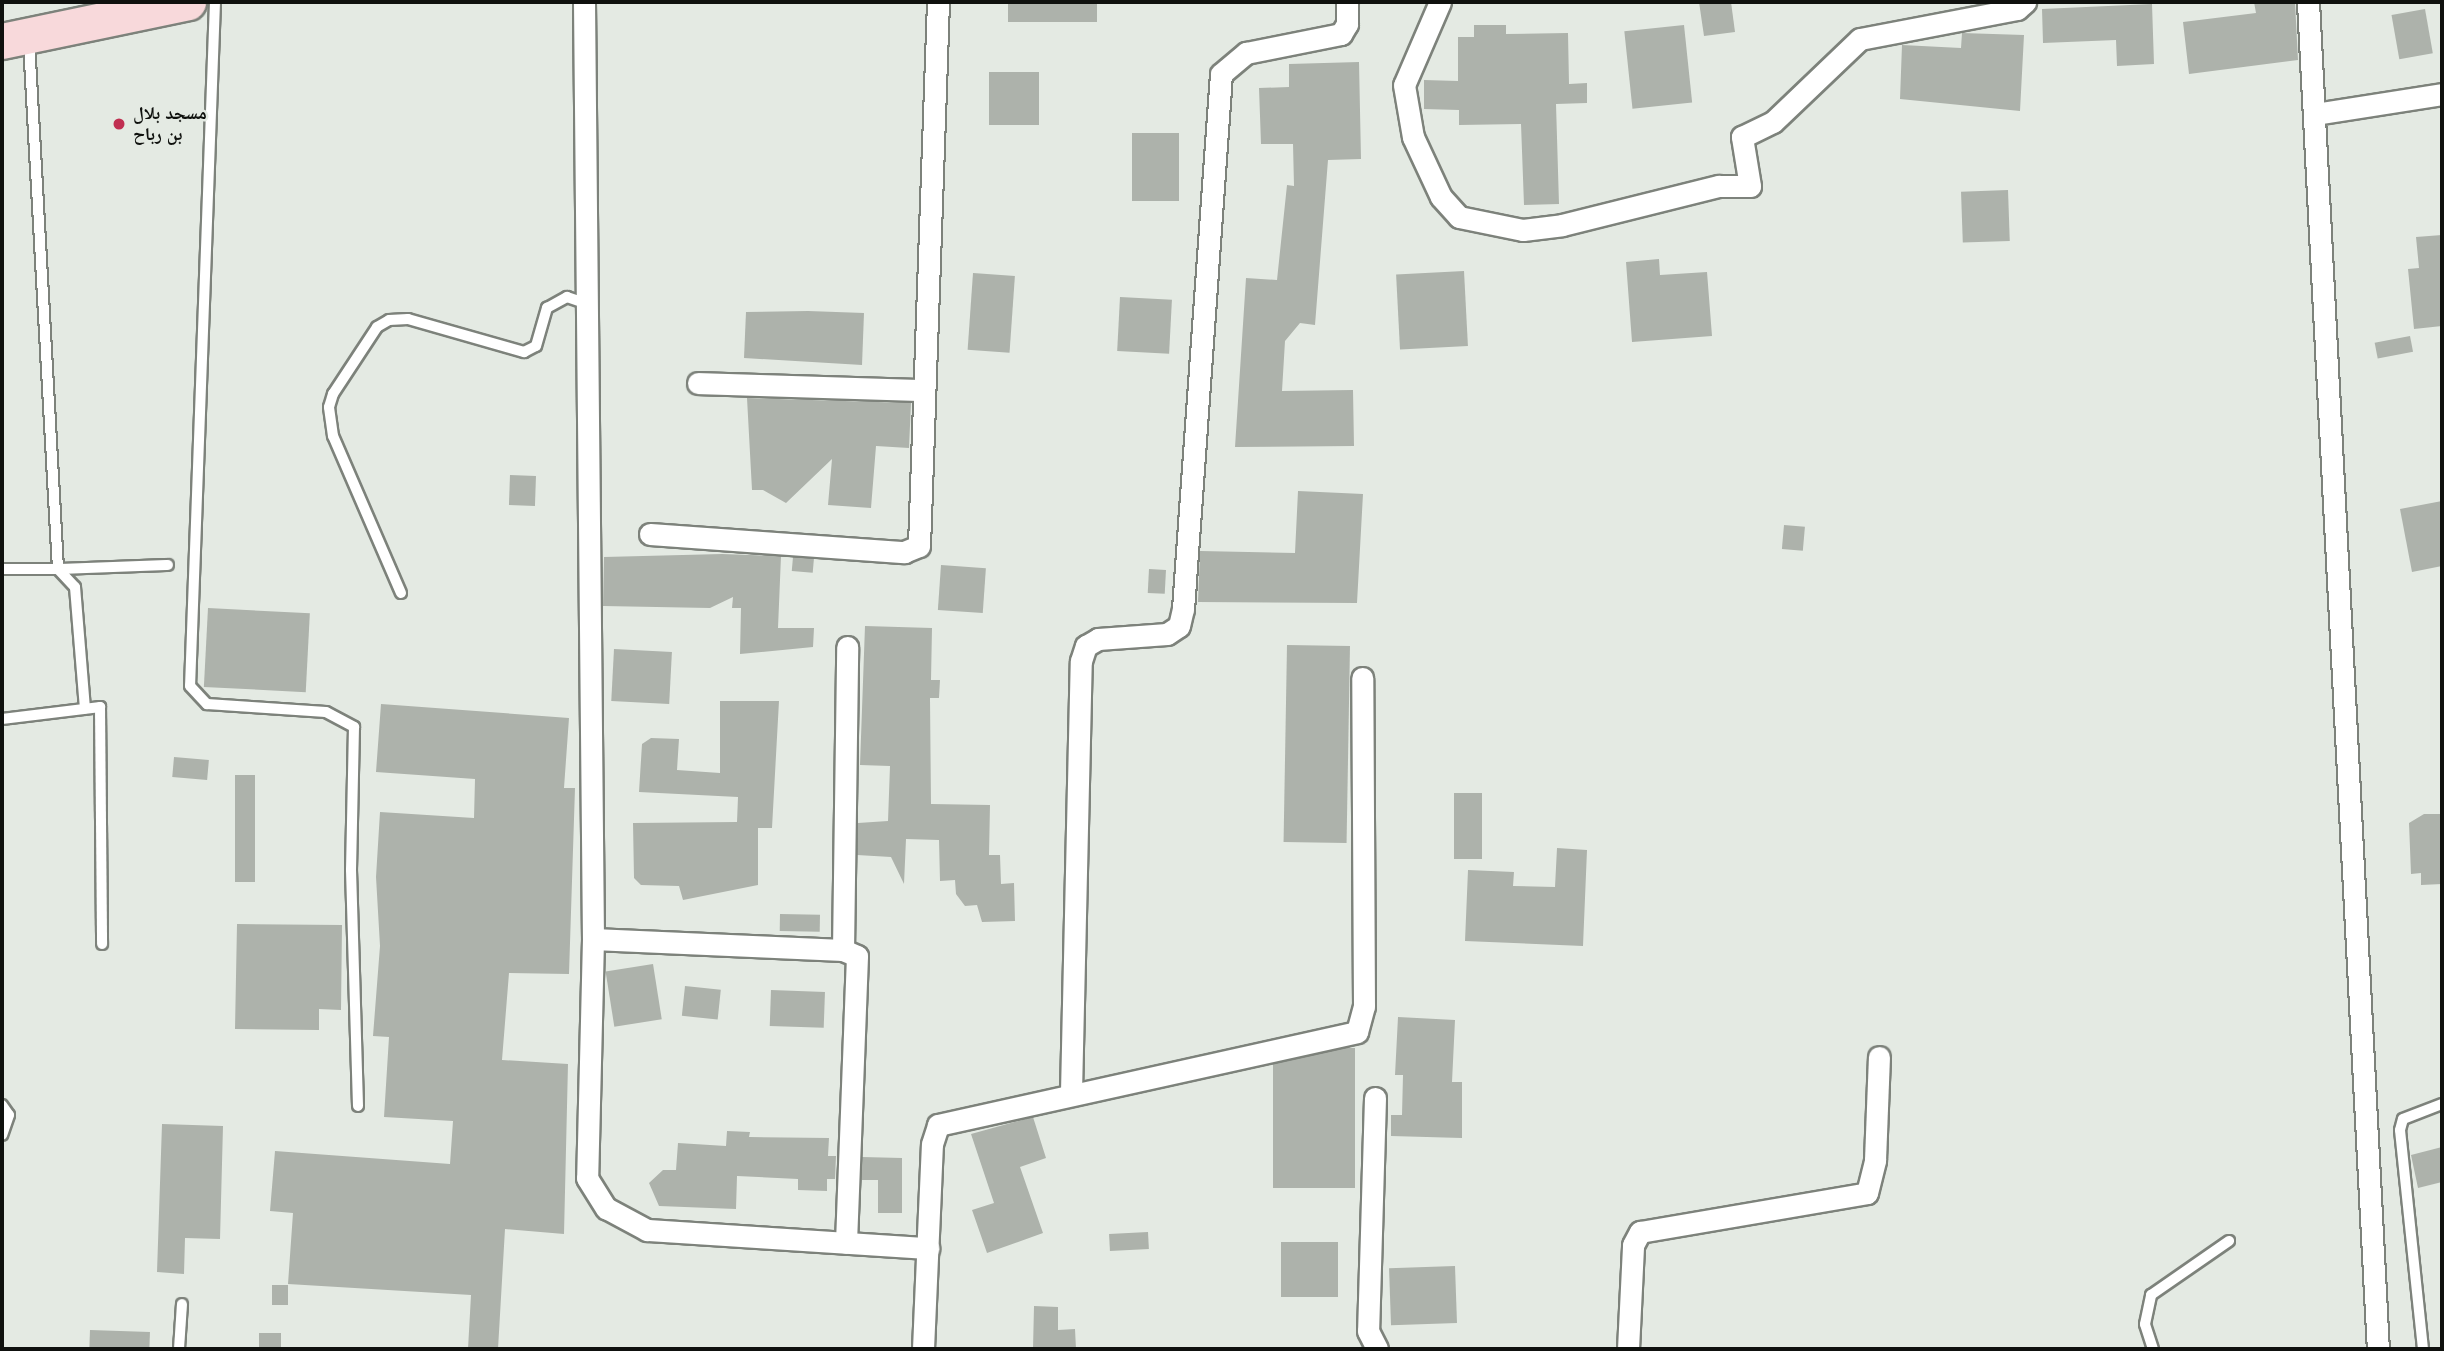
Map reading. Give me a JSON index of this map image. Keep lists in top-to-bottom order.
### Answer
{
  "places": ["مسجد بلال بن رباح"]
}
